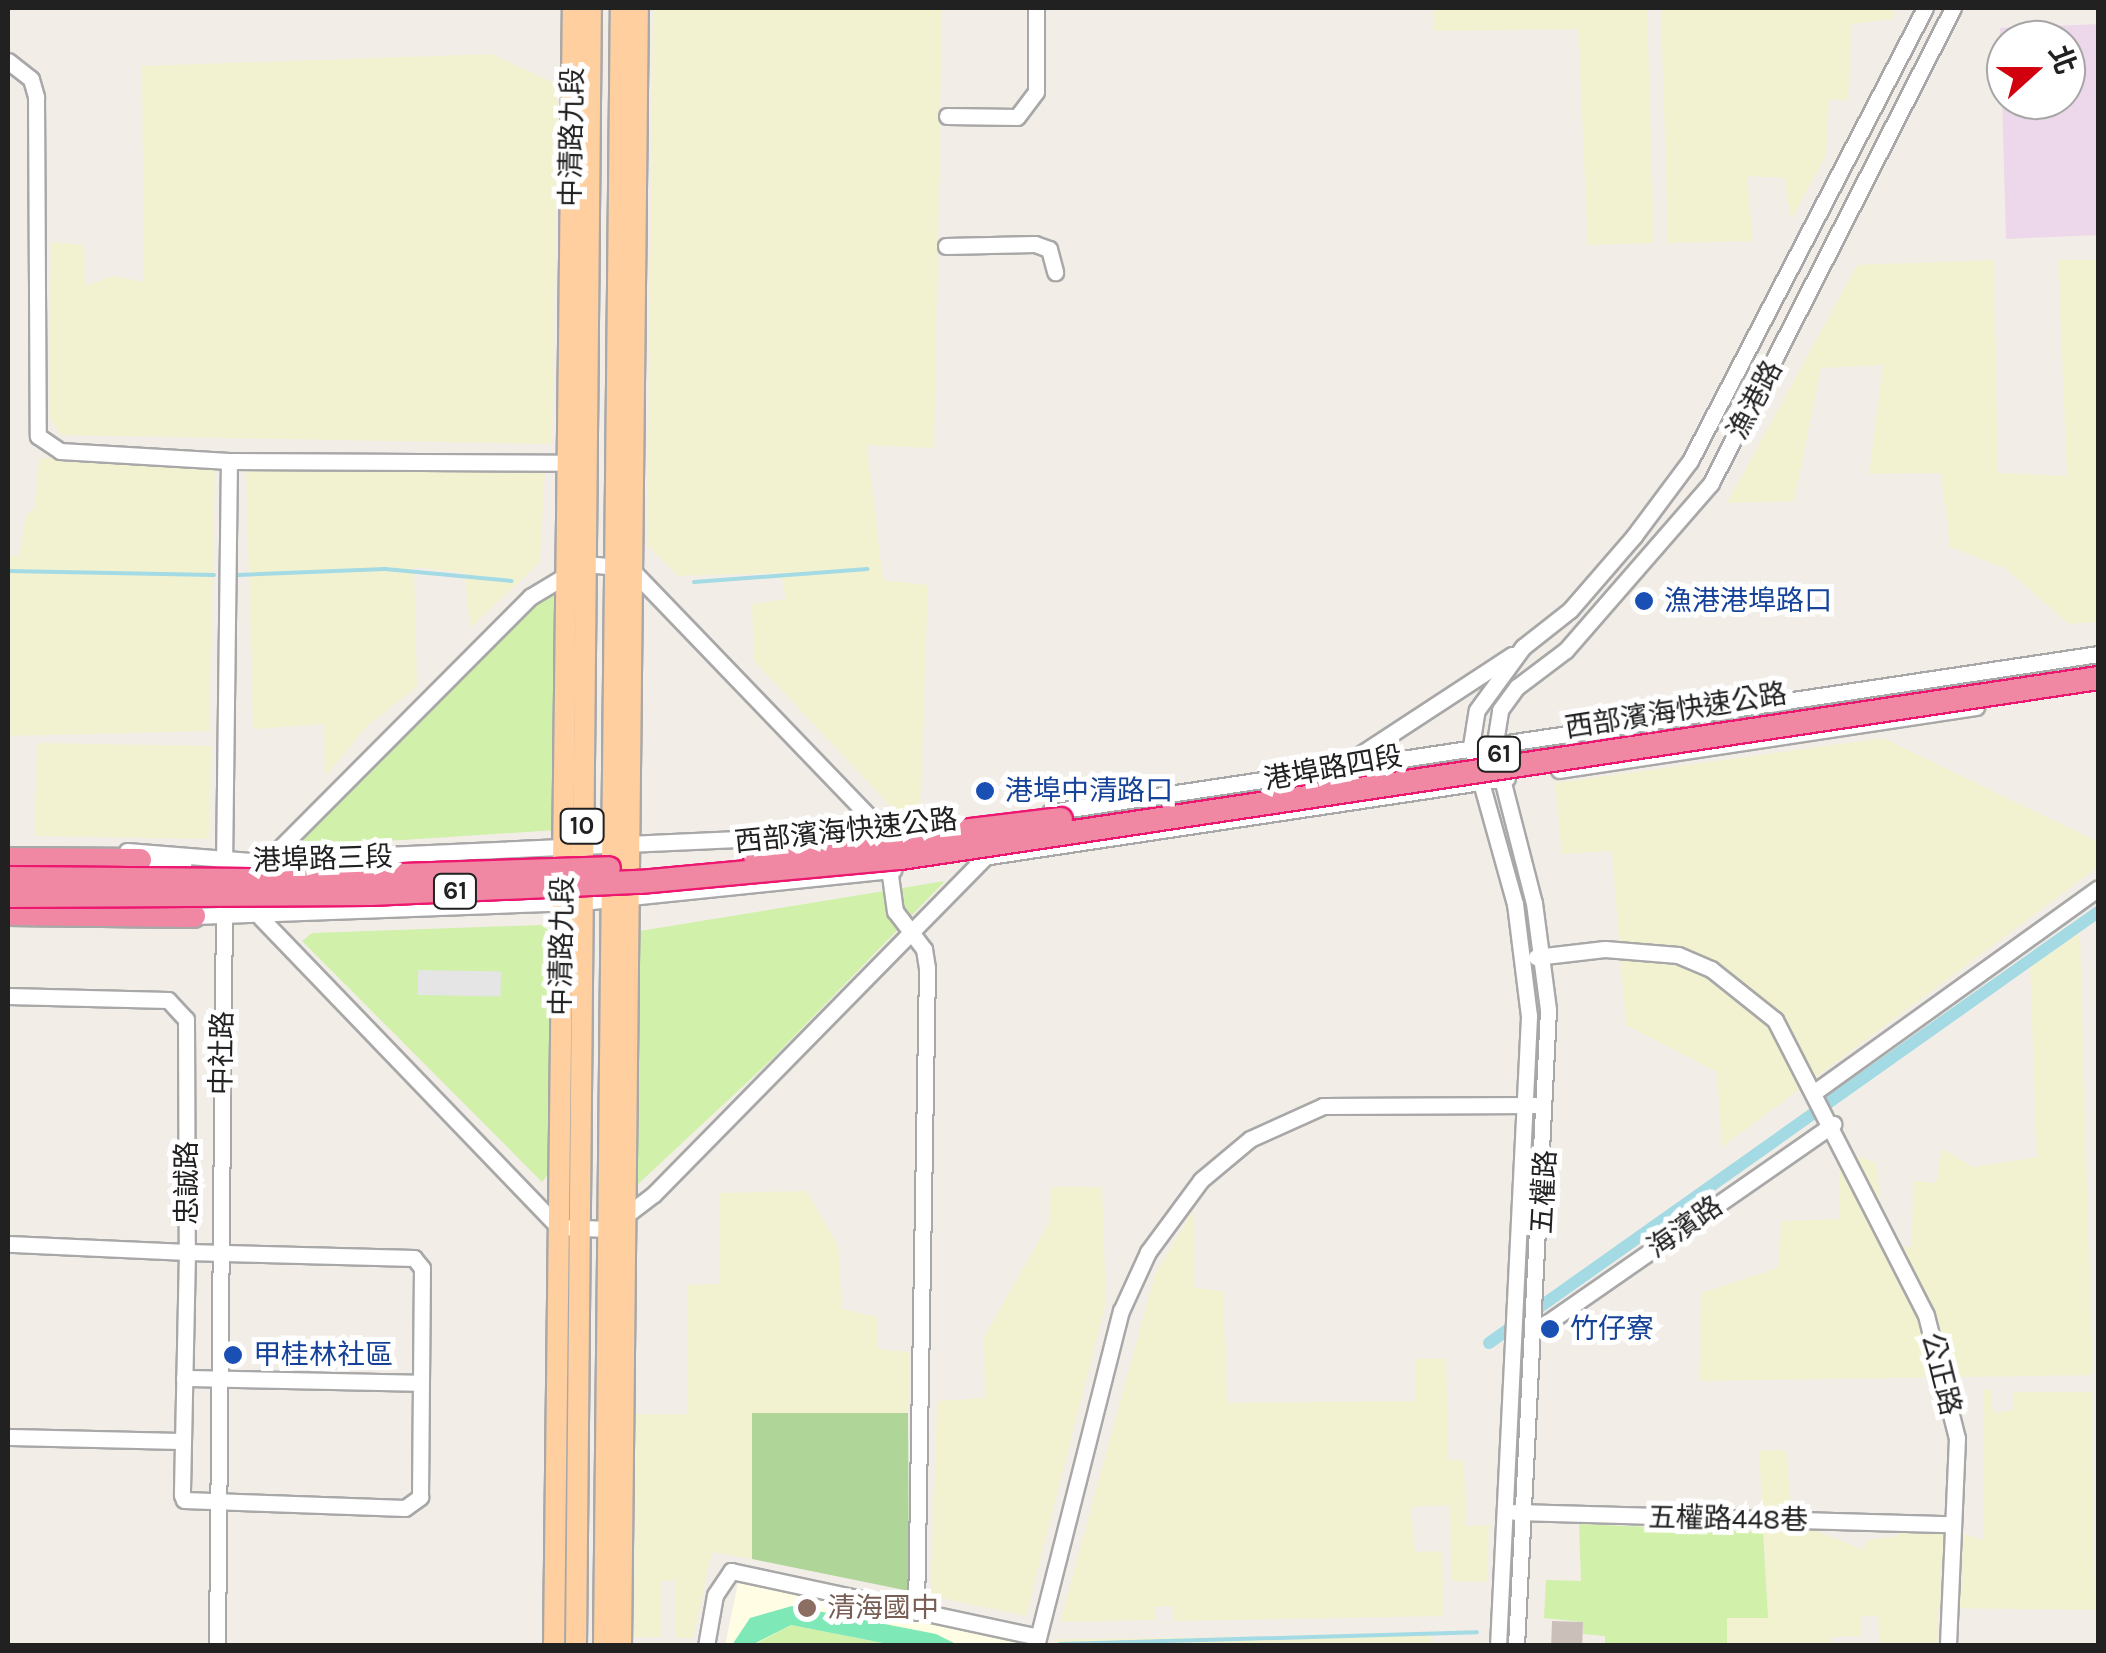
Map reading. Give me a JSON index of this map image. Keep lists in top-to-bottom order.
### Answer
{
  "streets": {
    "highway": ["西部濱海快速公路", "61"],
    "main road": ["中清路九段", "10"],
    "street": [
      "漁港路",
      "港埠路四段",
      "港埠路三段",
      "中社路",
      "忠誠路",
      "五權路",
      "海濱路",
      "公正路",
      "五權路448巷"
    ]
  },
  "crossings": [
    ["中清路九段", "港埠路四段"],
    ["中清路九段", "港埠路三段"],
    ["漁港路", "港埠路四段"],
    ["漁港路", "五權路"],
    ["港埠路四段", "港埠路三段"],
    ["港埠路四段", "五權路"],
    ["港埠路三段", "中社路"],
    ["中社路", "忠誠路"],
    ["五權路", "海濱路"],
    ["五權路", "五權路448巷"],
    ["海濱路", "公正路"],
    ["公正路", "五權路448巷"]
  ],
  "places": [
    "漁港港埠路口",
    "港埠中清路口",
    "竹仔寮",
    "甲桂林社區",
    "清海國中"
  ],
  "north": "right"
}
